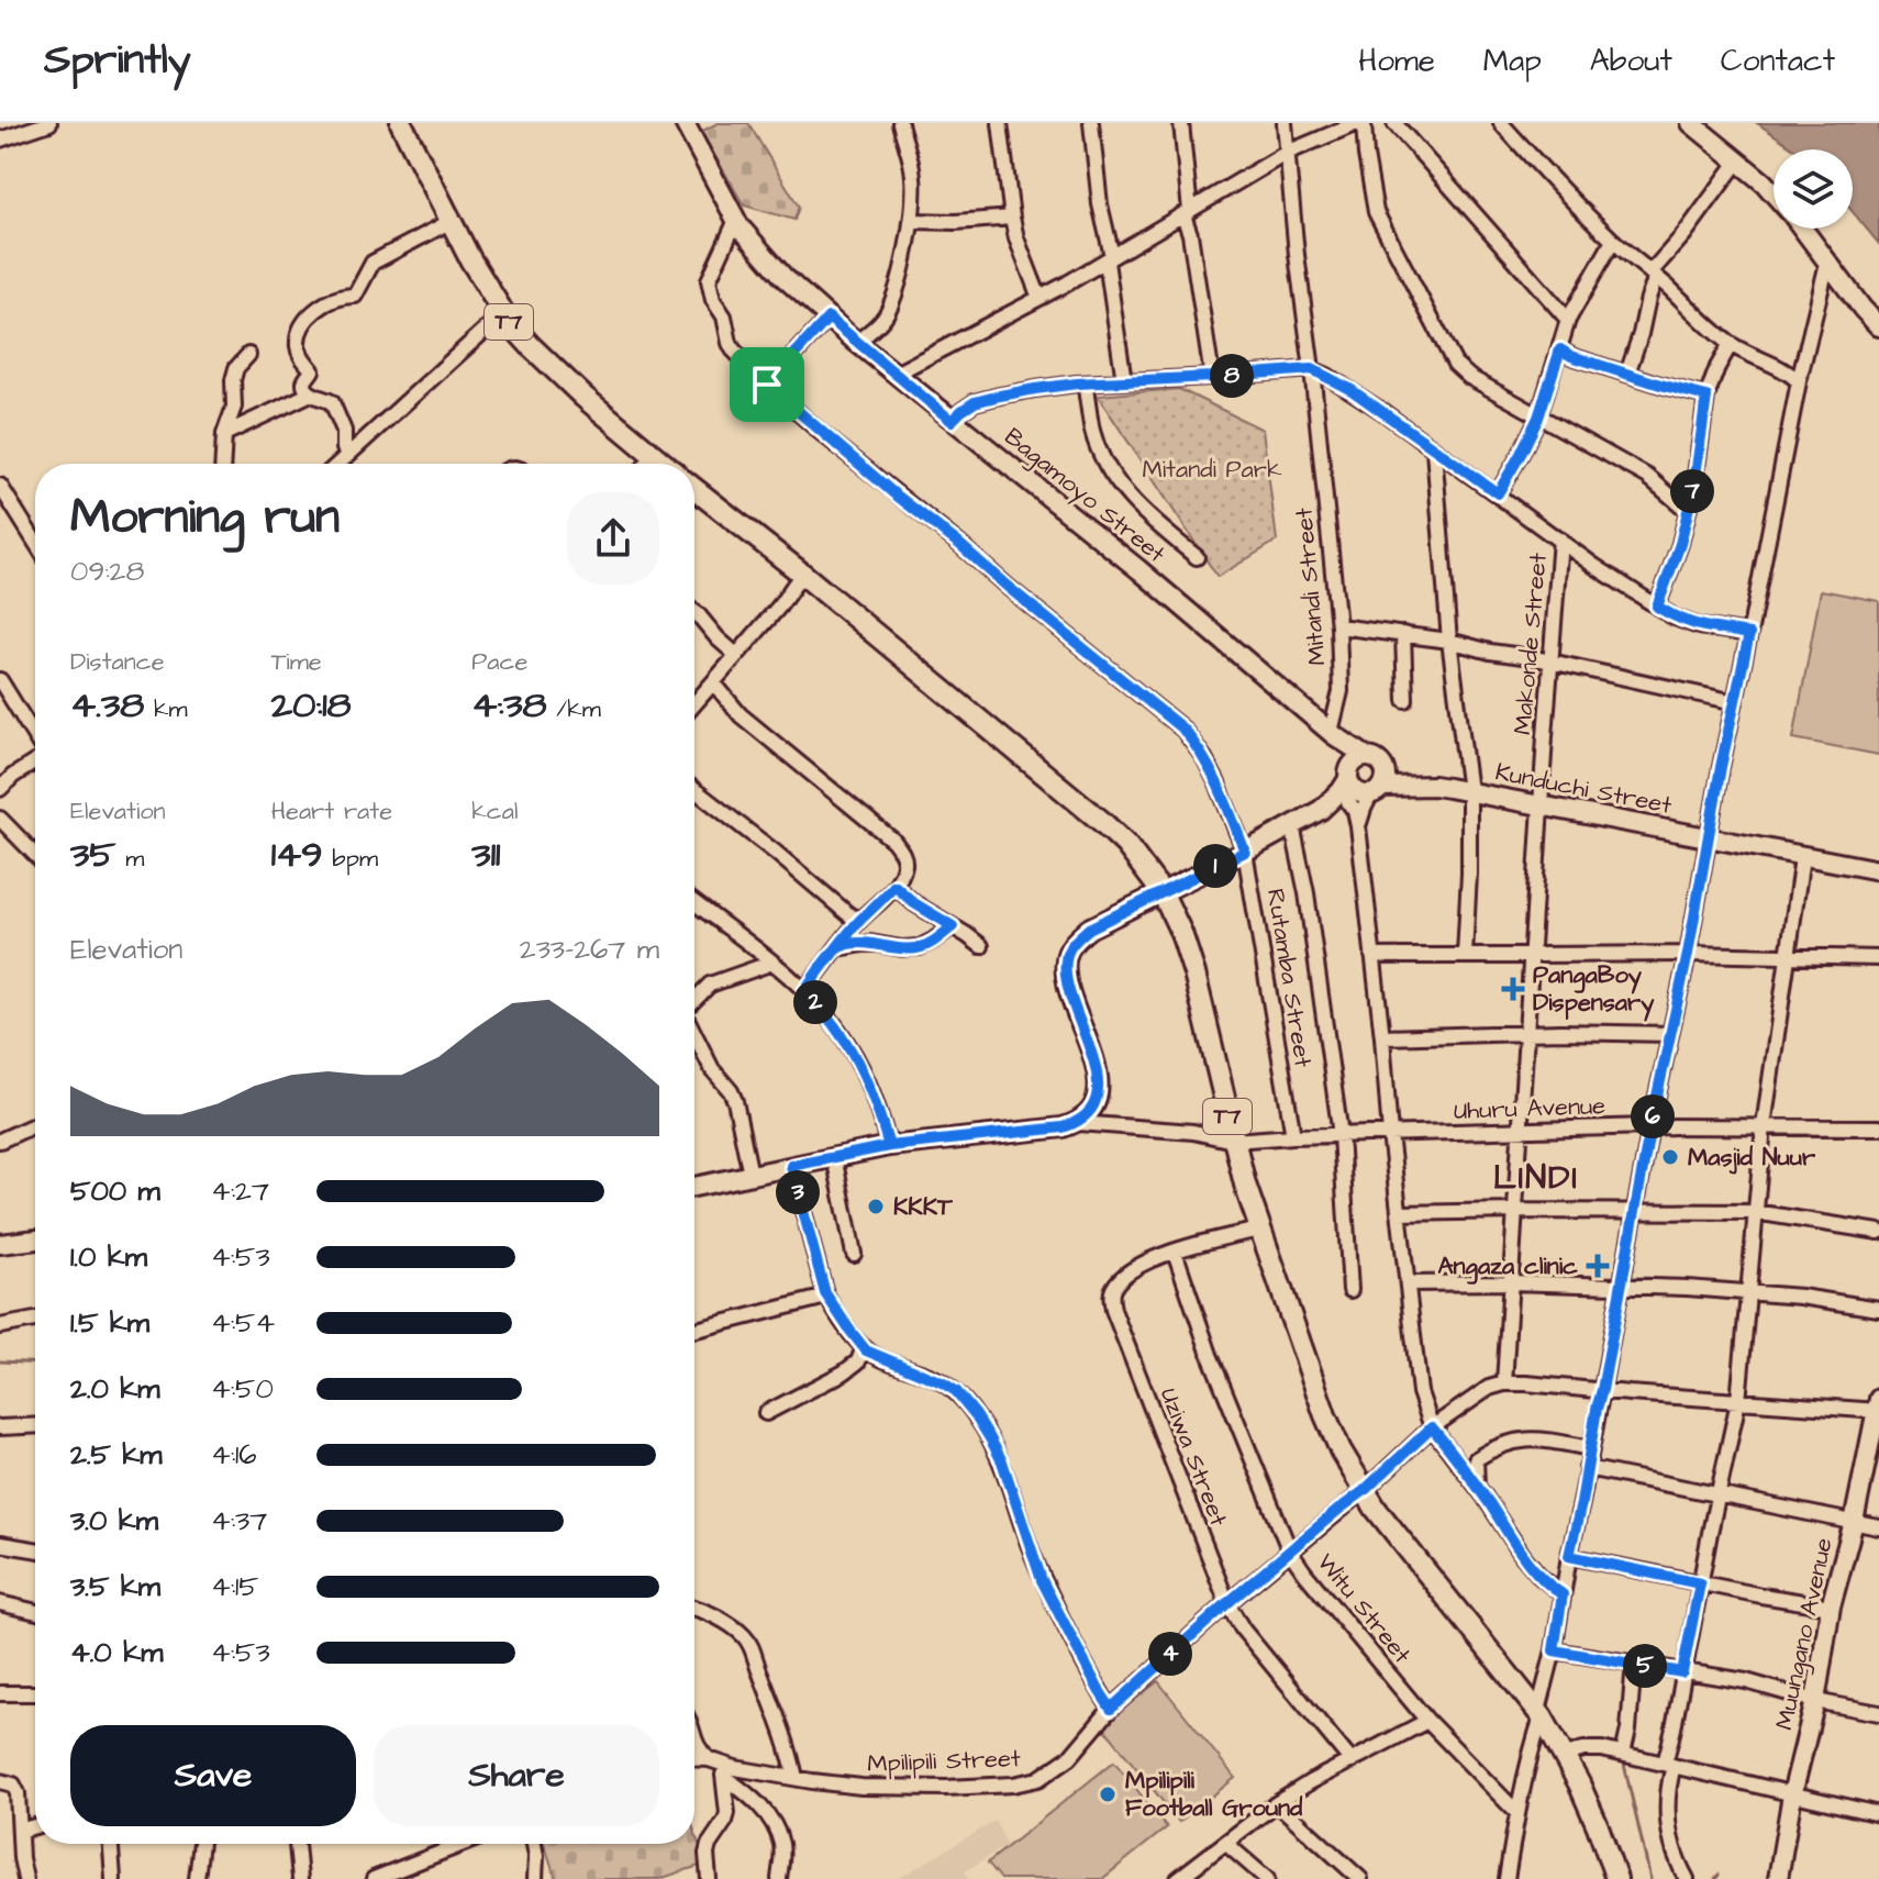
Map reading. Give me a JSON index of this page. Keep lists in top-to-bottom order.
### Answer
{
  "streets": {
    "highway": ["T7"],
    "main road": ["Bagamoyo Street", "Kunduchi Street", "Muungano Avenue"],
    "street": [
      "Mitandi Street",
      "Makonde Street",
      "Rutamba Street",
      "Uhuru Avenue",
      "Uziwa Street",
      "Witu Street",
      "Mpilipili Street"
    ]
  },
  "crossings": [
    ["T7", "Uhuru Avenue"],
    ["T7", "Uziwa Street"],
    ["T7", "Mpilipili Street"],
    ["Bagamoyo Street", "Mitandi Street"],
    ["Bagamoyo Street", "Rutamba Street"],
    ["Makonde Street", "Kunduchi Street"],
    ["Makonde Street", "Uhuru Avenue"],
    ["Makonde Street", "Mpilipili Street"],
    ["Rutamba Street", "Uhuru Avenue"],
    ["Uziwa Street", "Witu Street"],
    ["Uziwa Street", "Mpilipili Street"],
    ["Witu Street", "Mpilipili Street"]
  ],
  "districts": ["LINDI"],
  "parks": ["Mitandi Park"],
  "places": {
    "health": ["PangaBoy Dispensary", "Angaza clinic"],
    "other": ["Masjid Nuur", "KKKT", "Mpilipili Football Ground"]
  },
  "page": {
    "header": "Sprintly",
    "nav": [
      "Home",
      "Map",
      "About",
      "Contact"
    ],
    "pins": [
      "8",
      "7",
      "1",
      "2",
      "6",
      "3",
      "4",
      "5"
    ],
    "heading": ["Morning run", "09:28"],
    "stats": [
      ["Distance", "4.38 km"],
      ["Time", "20:18"],
      ["Pace", "4:38 /km"],
      ["Elevation", "35 m"],
      ["Heart rate", "149 bpm"],
      ["kcal", "311"]
    ],
    "chart": ["Elevation", "233–267 m"],
    "list": [
      {
        "name": "500 m",
        "note": "4:27"
      },
      {
        "name": "1.0 km",
        "note": "4:53"
      },
      {
        "name": "1.5 km",
        "note": "4:54"
      },
      {
        "name": "2.0 km",
        "note": "4:50"
      },
      {
        "name": "2.5 km",
        "note": "4:16"
      },
      {
        "name": "3.0 km",
        "note": "4:37"
      },
      {
        "name": "3.5 km",
        "note": "4:15"
      },
      {
        "name": "4.0 km",
        "note": "4:53"
      }
    ],
    "buttons": ["Save", "Share"]
  }
}
